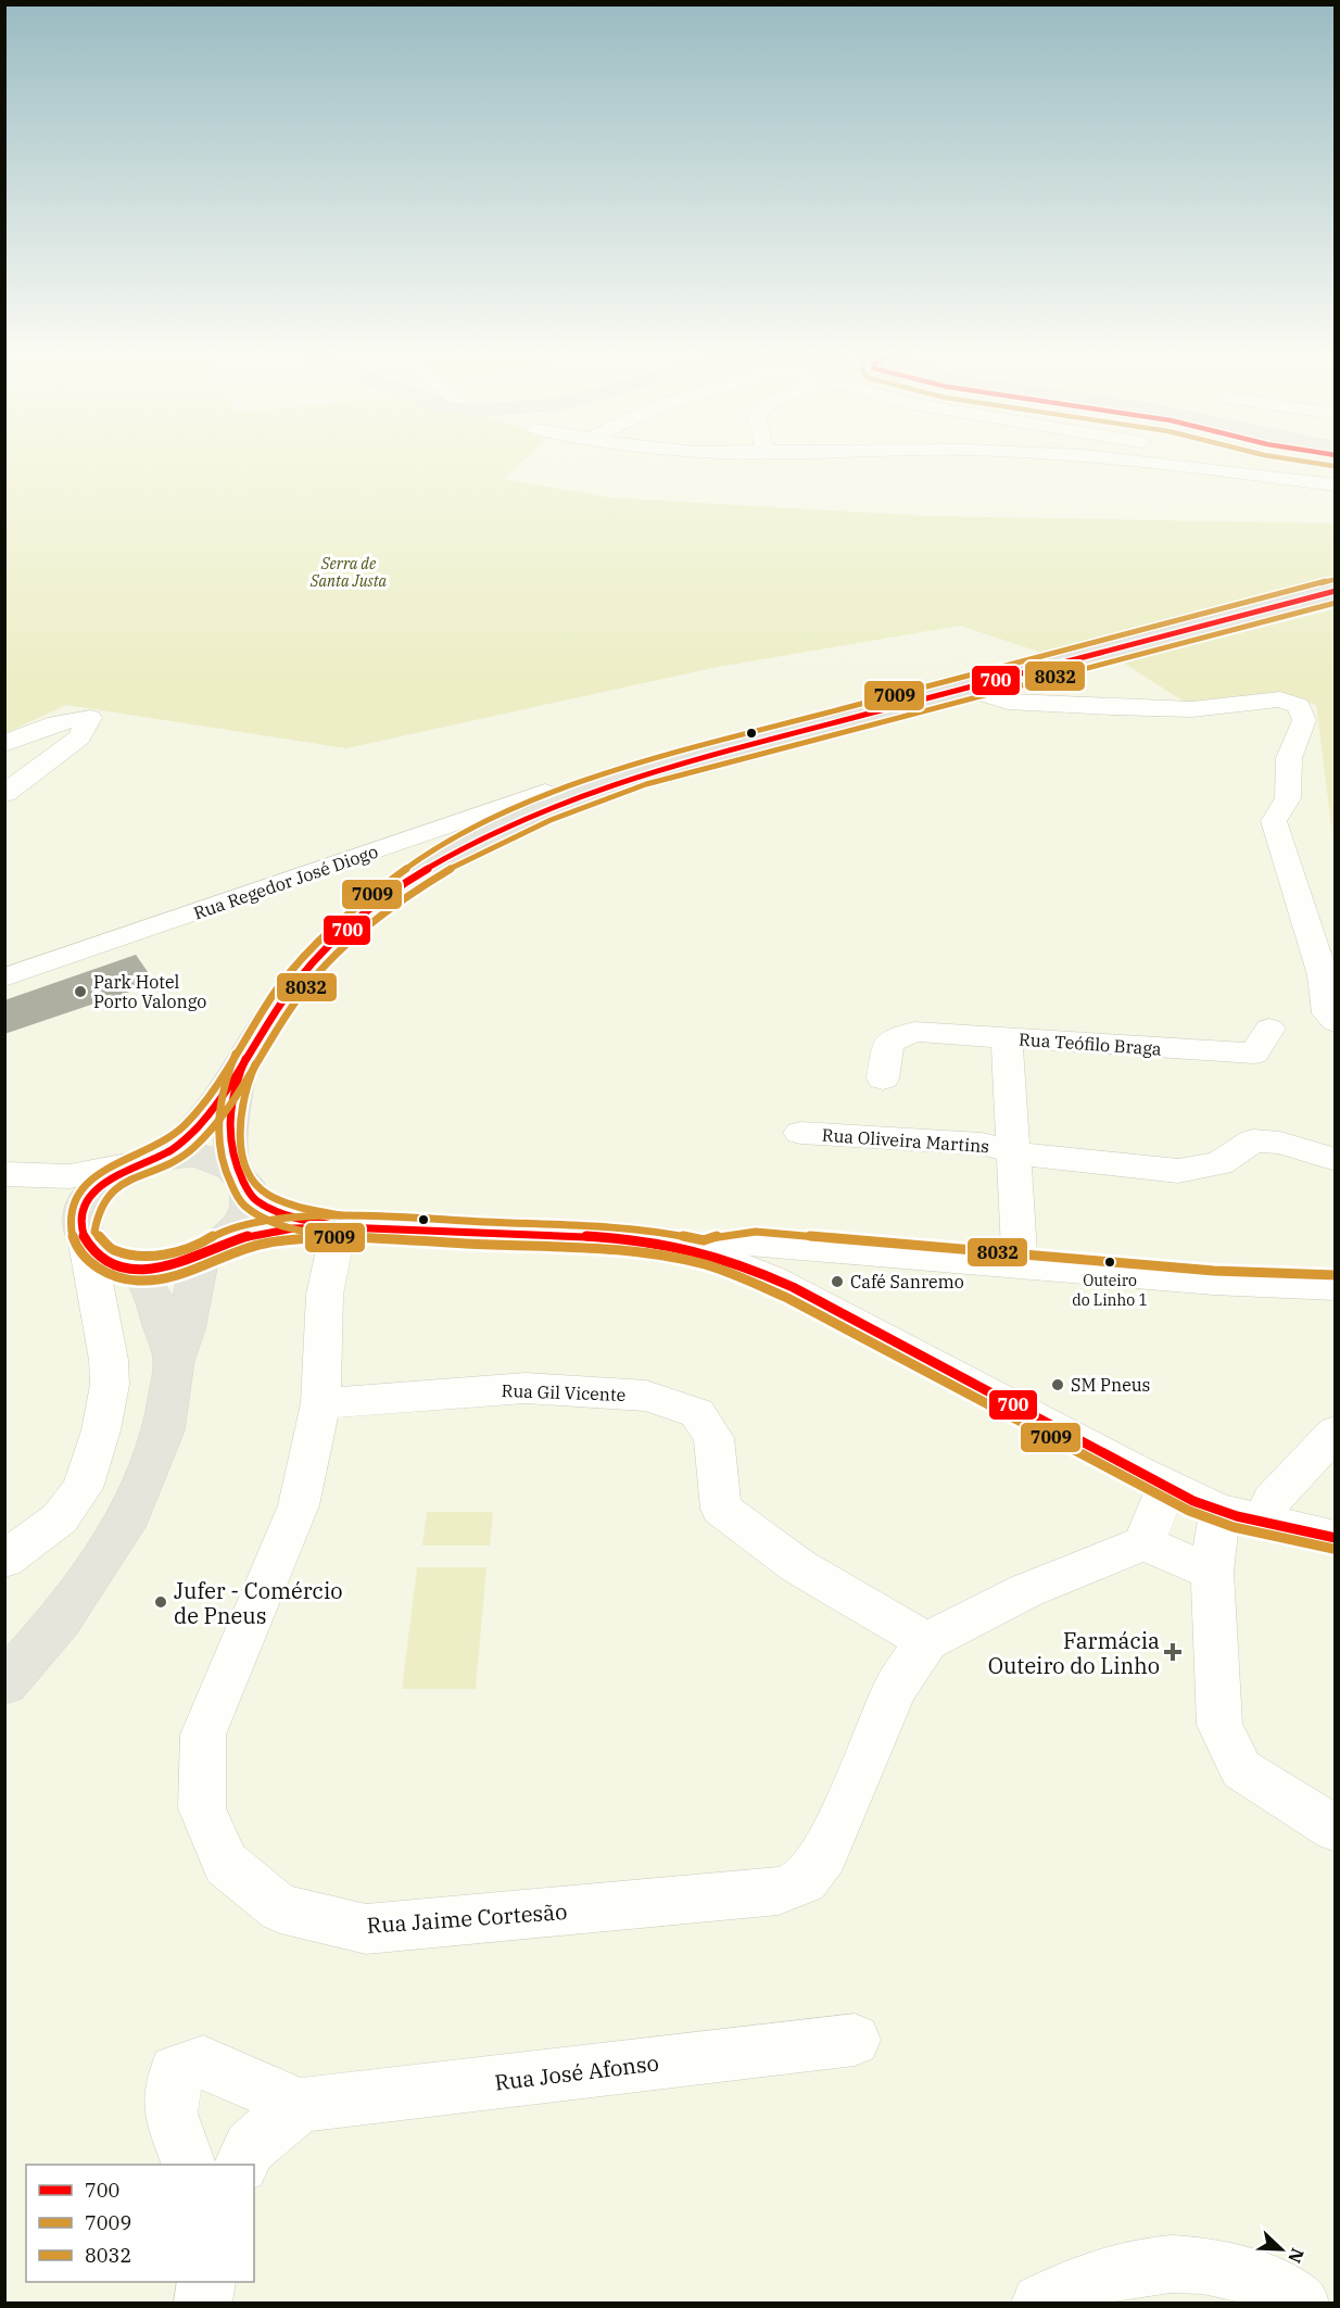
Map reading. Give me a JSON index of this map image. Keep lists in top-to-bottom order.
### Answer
{
  "streets": {
    "street": [
      "Rua Regedor José Diogo",
      "Rua Teófilo Braga",
      "Rua Oliveira Martins",
      "Rua Gil Vicente",
      "Rua Jaime Cortesão",
      "Rua José Afonso"
    ]
  },
  "crossings": [
    ["Rua Teófilo Braga", "Rua Oliveira Martins"],
    ["Rua Gil Vicente", "Rua Jaime Cortesão"]
  ],
  "parks": ["Serra de Santa Justa"],
  "places": {
    "other": [
      "Park Hotel Porto Valongo",
      "Outeiro do Linho 1",
      "Café Sanremo",
      "SM Pneus",
      "Jufer - Comércio de Pneus"
    ],
    "health": ["Farmácia Outeiro do Linho"]
  },
  "lines": ["transit line 7009", "transit line 700", "transit line 8032"],
  "legend": ["700", "7009", "8032"],
  "north": "bottom right"
}
